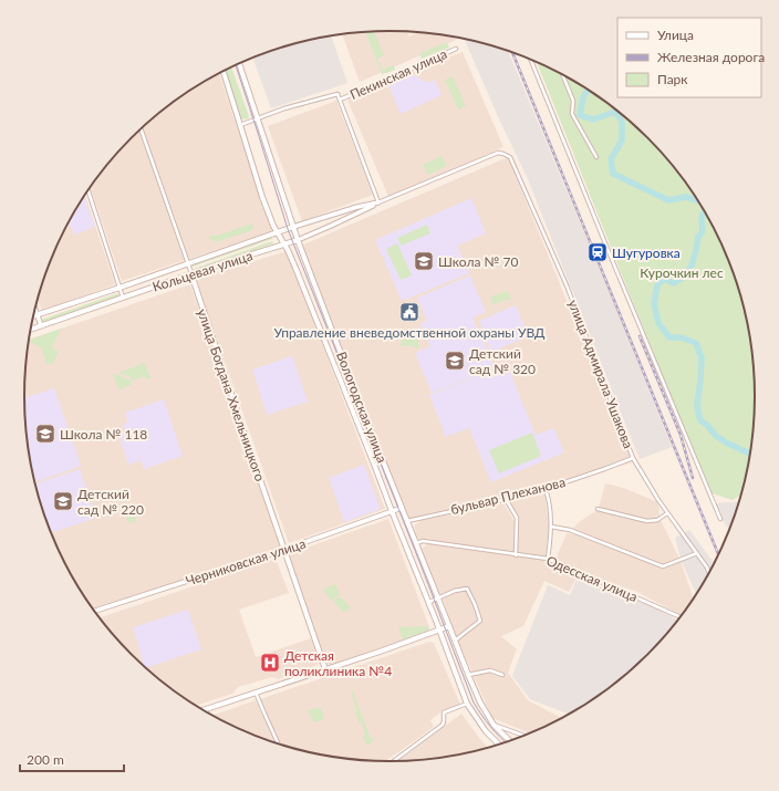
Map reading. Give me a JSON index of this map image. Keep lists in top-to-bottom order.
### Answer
{
  "streets": {
    "main road": ["Кольцевая улица", "улица Богдана Хмельницкого", "Вологодская улица"],
    "street": [
      "Пекинская улица",
      "улица Адмирала Ушакова",
      "бульвар Плеханова",
      "Черниковская улица",
      "Одесская улица"
    ]
  },
  "crossings": [
    ["Пекинская улица", "Вологодская улица"],
    ["Кольцевая улица", "улица Адмирала Ушакова"],
    ["Кольцевая улица", "улица Богдана Хмельницкого"],
    ["Кольцевая улица", "Вологодская улица"],
    ["улица Адмирала Ушакова", "бульвар Плеханова"],
    ["улица Богдана Хмельницкого", "Черниковская улица"],
    ["Вологодская улица", "бульвар Плеханова"],
    ["Вологодская улица", "Черниковская улица"],
    ["Вологодская улица", "Одесская улица"]
  ],
  "parks": ["Курочкин лес"],
  "places": {
    "station": ["Шугуровка"],
    "school or university": [
      "Школа № 70",
      "Детский сад № 320",
      "Школа № 118",
      "Детский сад № 220"
    ],
    "public building": ["Управление вневедомственной охраны УВД"],
    "hospital": ["Детская поликлиника №4"]
  },
  "legend": ["Улица", "Железная дорога", "Парк"],
  "scale_bar": "200 m"
}
